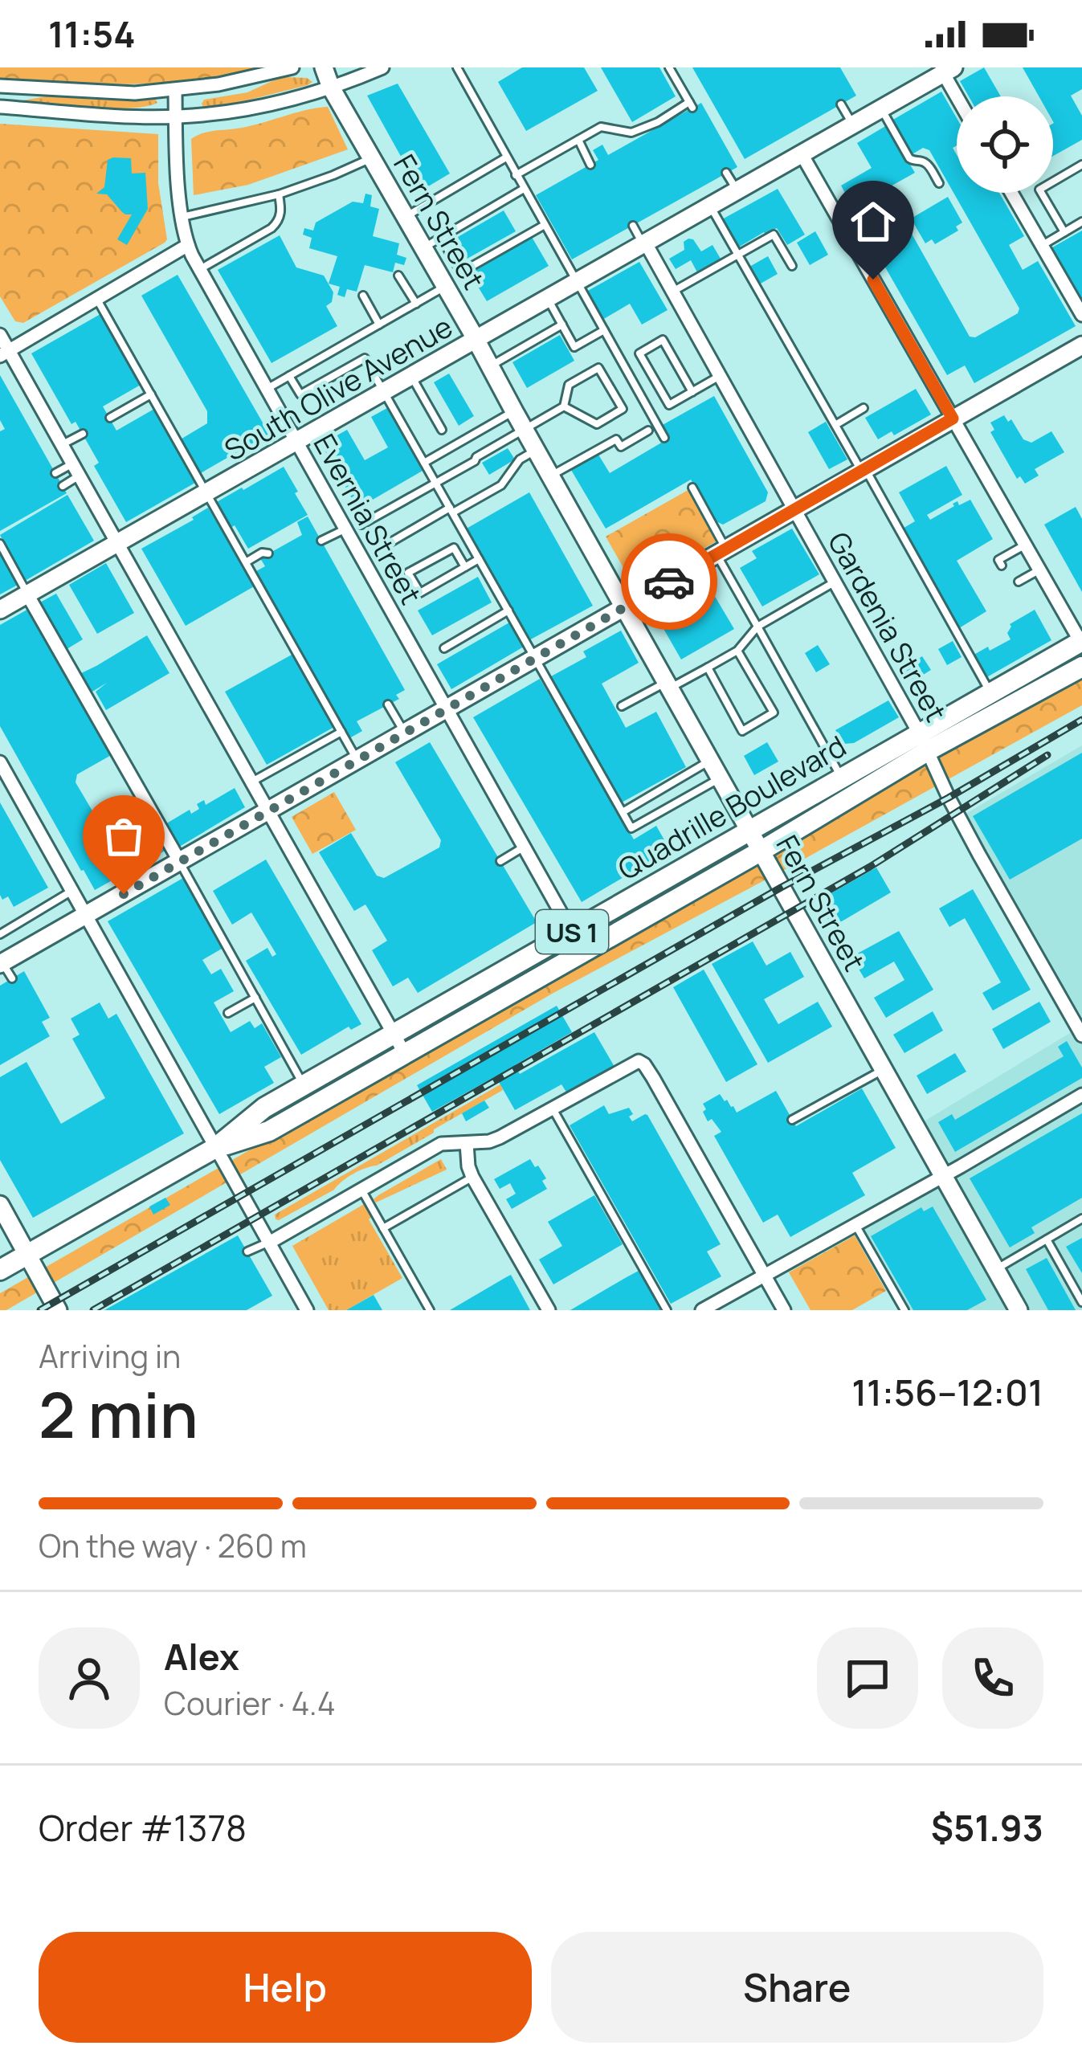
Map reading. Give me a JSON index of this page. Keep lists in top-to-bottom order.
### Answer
{
  "streets": {
    "main road": ["Quadrille Boulevard", "US 1"],
    "street": [
      "Fern Street",
      "South Olive Avenue",
      "Evernia Street",
      "Gardenia Street"
    ]
  },
  "crossings": [
    ["Fern Street", "South Olive Avenue"],
    ["Fern Street", "Quadrille Boulevard"],
    ["South Olive Avenue", "Evernia Street"],
    ["South Olive Avenue", "Gardenia Street"],
    ["Evernia Street", "Quadrille Boulevard"],
    ["Gardenia Street", "Quadrille Boulevard"]
  ],
  "page": {
    "status": "11:54",
    "heading": ["2 min", "Arriving in", "11:56–12:01"],
    "panel": [
      "Alex",
      "Courier · 4.4",
      "Order #1378",
      "$51.93"
    ],
    "bar": "On the way · 260 m",
    "buttons": ["Help", "Share"]
  }
}
